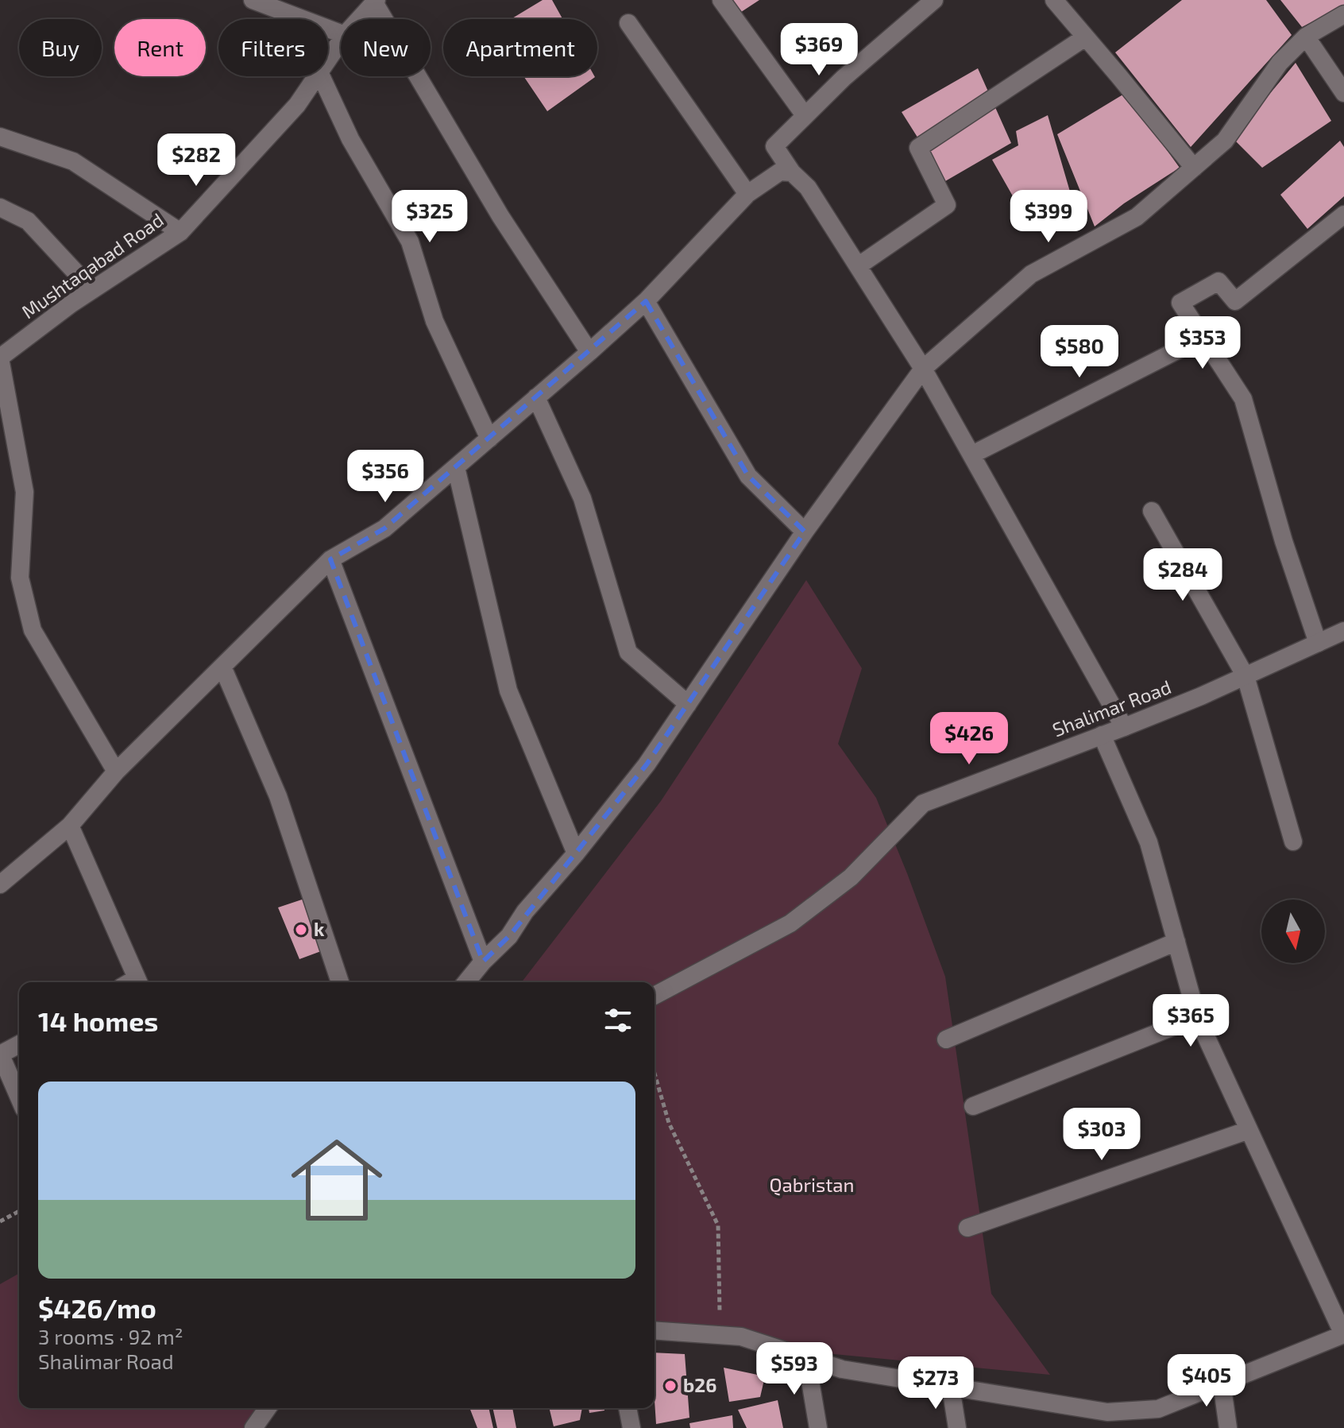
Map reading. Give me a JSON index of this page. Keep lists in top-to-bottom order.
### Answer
{
  "streets": {
    "street": ["Mushtaqabad Road", "Shalimar Road"]
  },
  "parks": ["Qabristan"],
  "places": ["k", "b26"],
  "north": "bottom",
  "page": {
    "chip": [
      "Buy",
      "Rent",
      "Filters",
      "New",
      "Apartment"
    ],
    "price": [
      "$369",
      "$282",
      "$325",
      "$399",
      "$353",
      "$580",
      "$356",
      "$284",
      "$426",
      "$365",
      "$303",
      "$593",
      "$405",
      "$273"
    ],
    "heading": "14 homes",
    "list": [
      {
        "name": "$426/mo",
        "note": "3 rooms · 92 m² · Shalimar Road"
      }
    ]
  }
}
